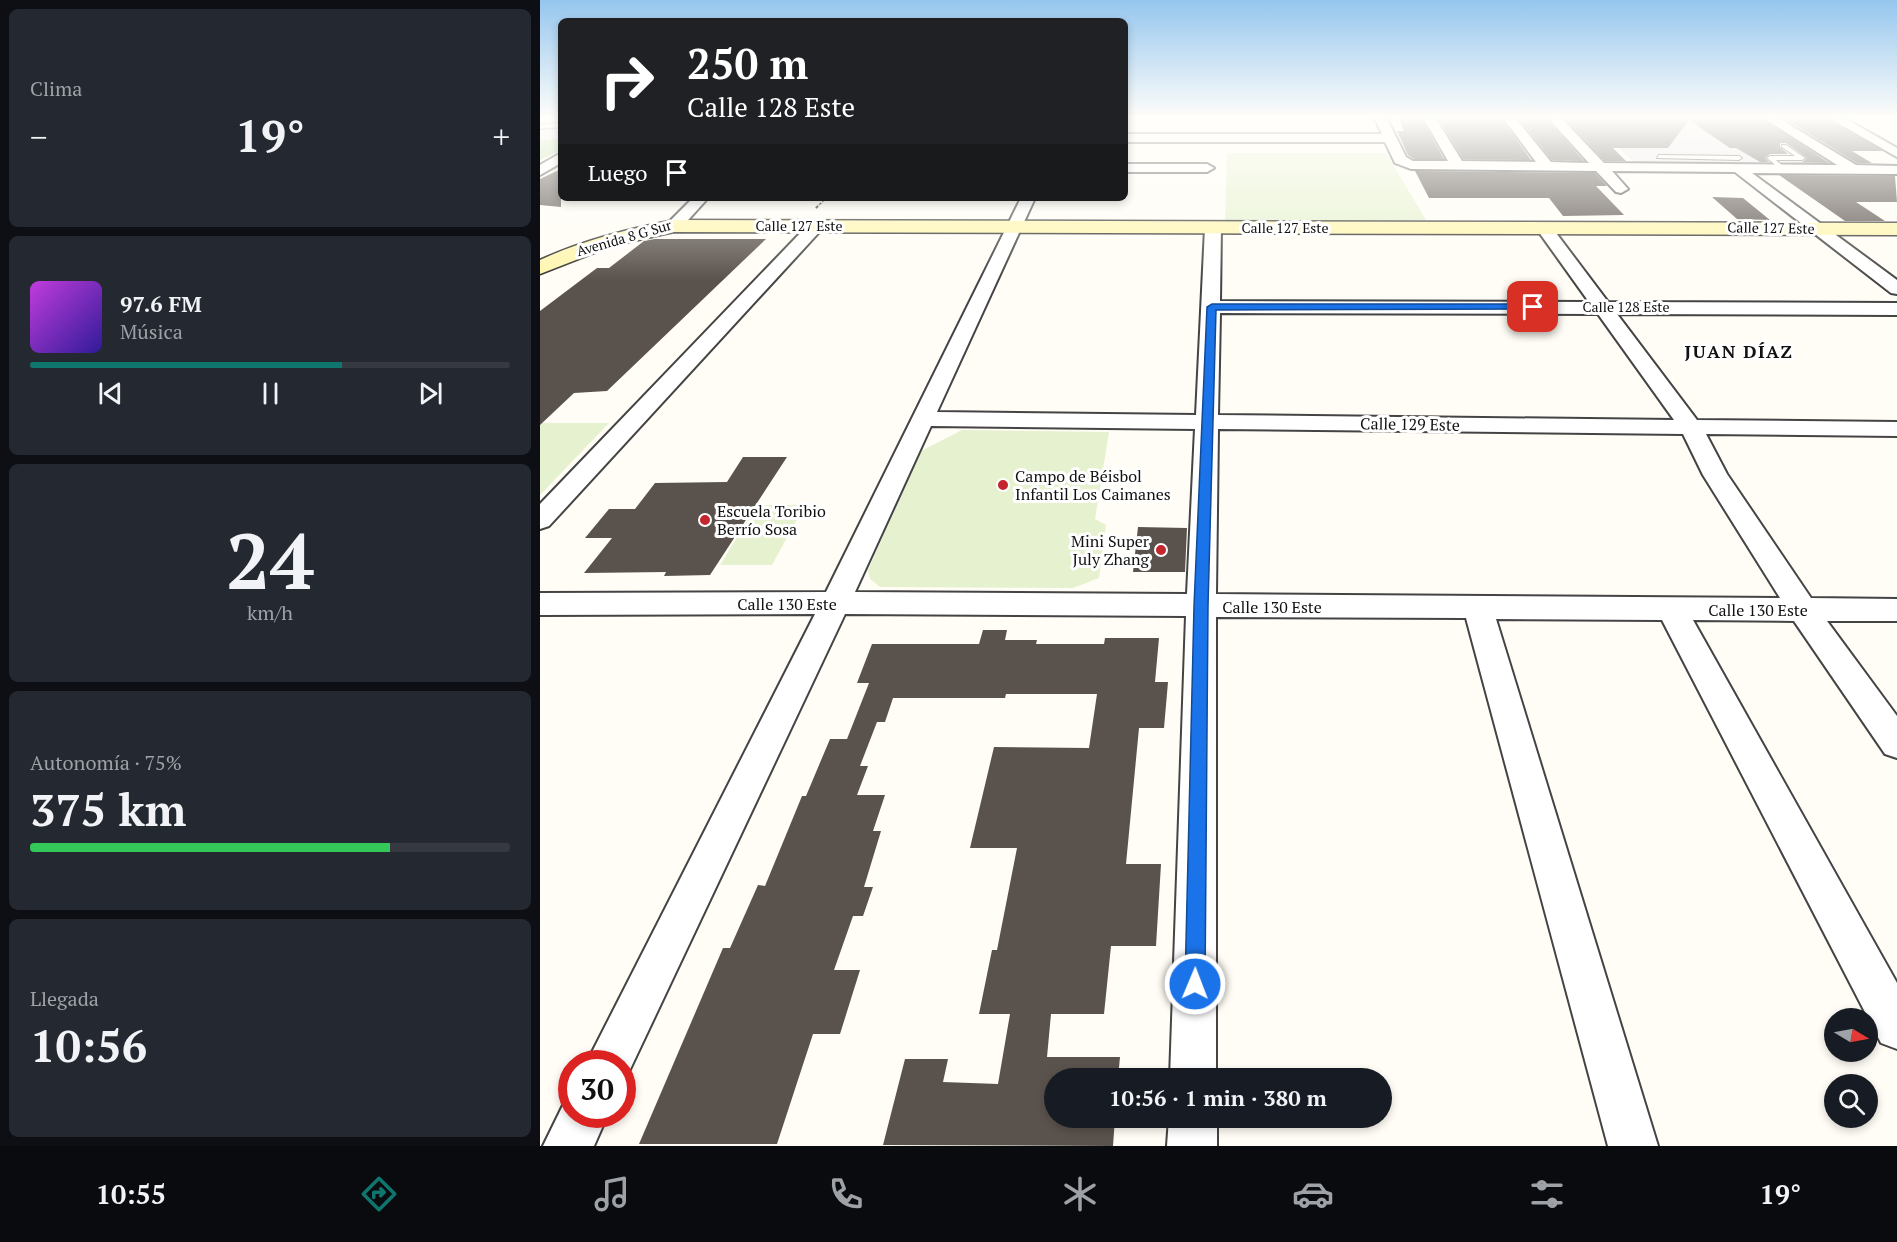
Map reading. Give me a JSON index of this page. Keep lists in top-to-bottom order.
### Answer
{
  "streets": {
    "street": [
      "Calle 127 Este",
      "Avenida 8 G Sur",
      "Calle 128 Este",
      "Calle 129 Este",
      "Calle 130 Este"
    ]
  },
  "crossings": [
    ["Calle 127 Este", "Avenida 8 G Sur"]
  ],
  "districts": ["JUAN DÍAZ"],
  "places": ["Campo de Béisbol Infantil Los Caimanes", "Escuela Toribio Berrío Sosa", "Mini Super July Zhang"],
  "north": "right",
  "page": {
    "tile": [
      "Clima",
      ["24", "km/h"],
      ["Autonomía · 75%", "375 km"],
      ["Llegada", "10:56"]
    ],
    "turn": ["250 m", "Calle 128 Este"],
    "heat": ["−", "19°", "+"],
    "then": "Luego",
    "song": ["97.6 FM", "Música"],
    "limit": "30",
    "trip": "10:56 · 1 min · 380 m",
    "tabs": ["10:55", "19°"]
  }
}
